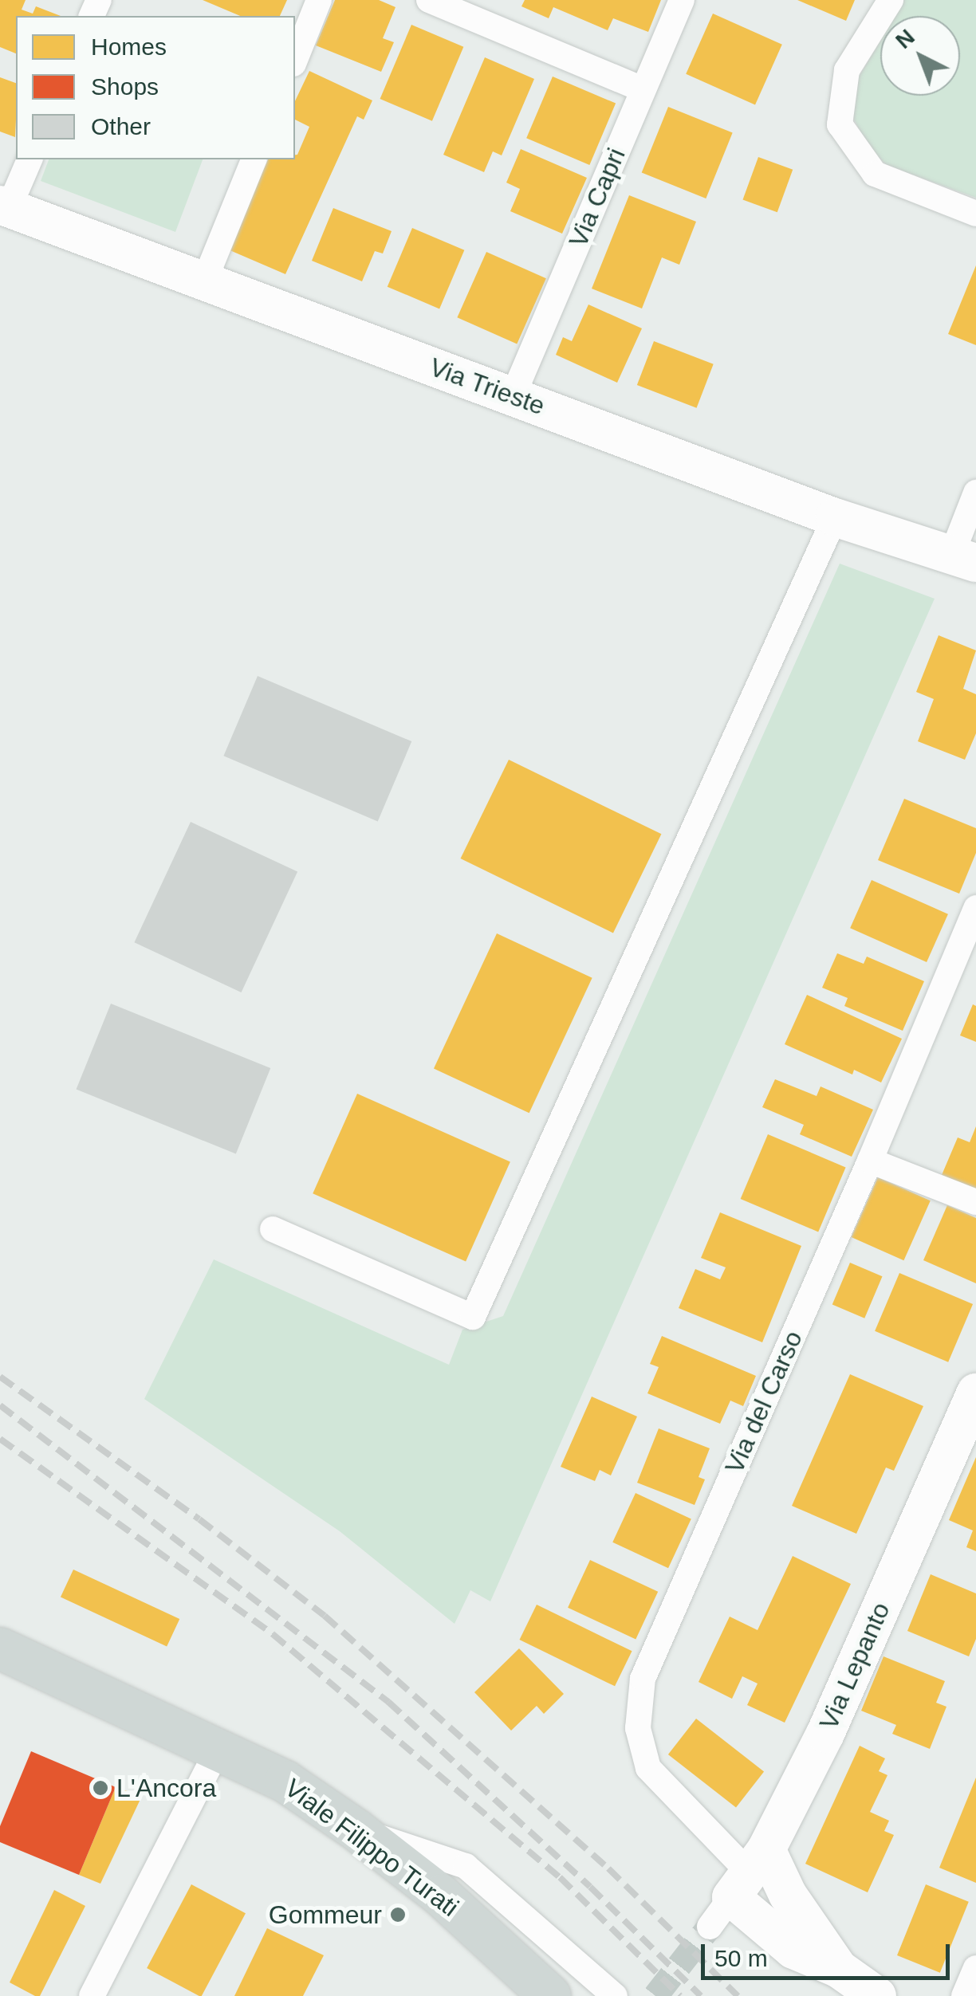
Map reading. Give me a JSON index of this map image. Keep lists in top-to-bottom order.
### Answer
{
  "streets": {
    "main road": ["Viale Filippo Turati"],
    "street": [
      "Via Capri",
      "Via Trieste",
      "Via del Carso",
      "Via Lepanto"
    ]
  },
  "crossings": [
    ["Via Capri", "Via Trieste"],
    ["Via del Carso", "Via Lepanto"]
  ],
  "places": ["L'Ancora", "Gommeur"],
  "legend": ["Homes", "Shops", "Other"],
  "scale_bar": "50 m",
  "north": "top left"
}
